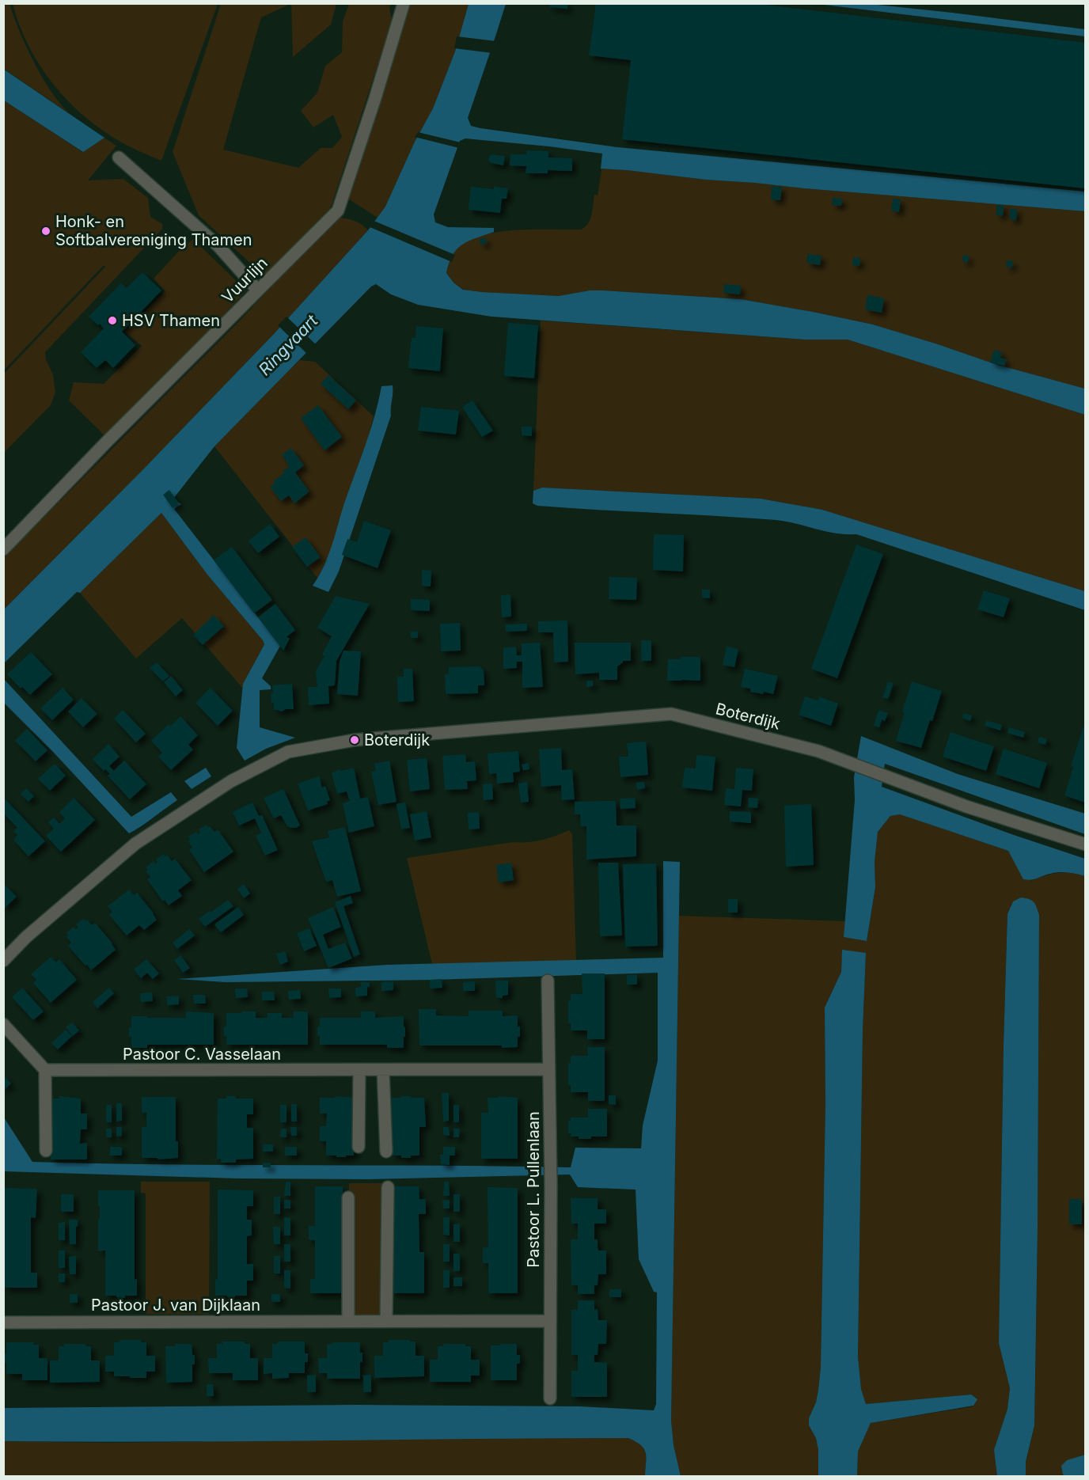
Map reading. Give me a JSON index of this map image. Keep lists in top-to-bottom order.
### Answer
{
  "streets": {
    "street": [
      "Vuurlijn",
      "Boterdijk",
      "Pastoor C. Vasselaan",
      "Pastoor L. Pullenlaan",
      "Pastoor J. van Dijklaan"
    ]
  },
  "crossings": [
    ["Pastoor C. Vasselaan", "Pastoor L. Pullenlaan"],
    ["Pastoor L. Pullenlaan", "Pastoor J. van Dijklaan"]
  ],
  "water": ["Ringvaart"],
  "places": ["Honk- en Softbalvereniging Thamen", "HSV Thamen", "Boterdijk"]
}
